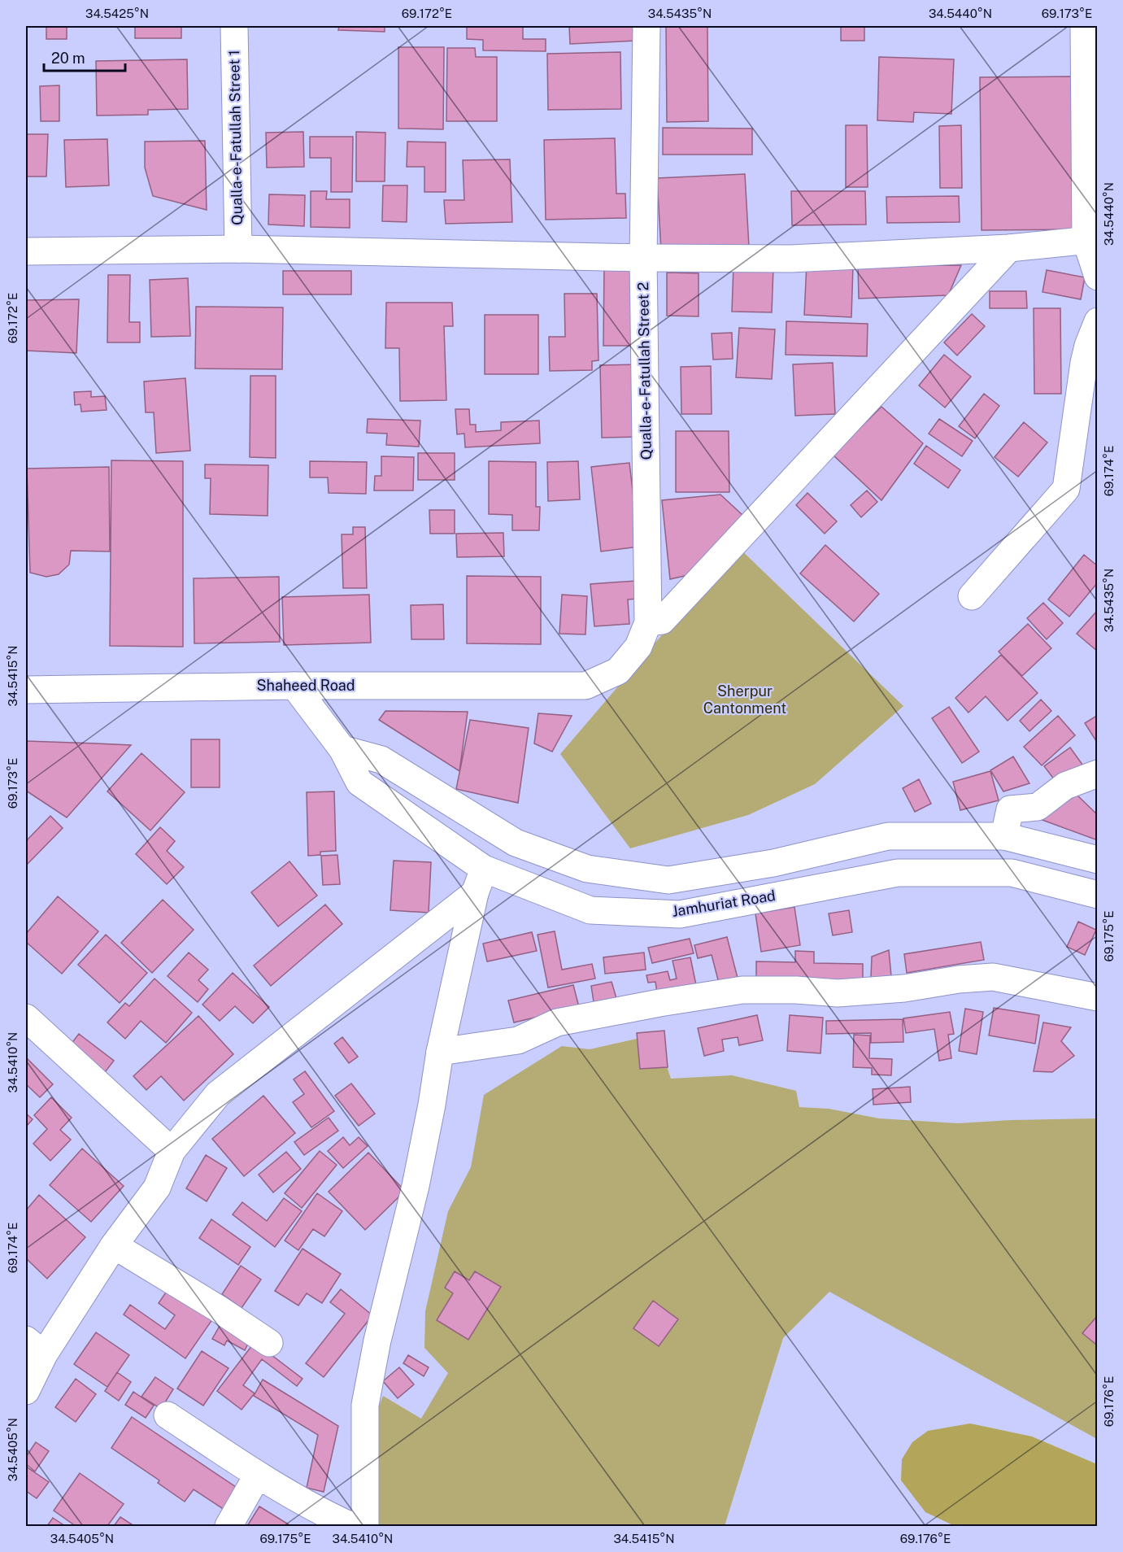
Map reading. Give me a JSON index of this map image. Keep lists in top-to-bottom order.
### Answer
{
  "streets": {
    "street": [
      "Qualla-e-Fatullah Street 1",
      "Qualla-e-Fatullah Street 2",
      "Shaheed Road",
      "Jamhuriat Road"
    ]
  },
  "crossings": [
    ["Qualla-e-Fatullah Street 2", "Shaheed Road"],
    ["Shaheed Road", "Jamhuriat Road"]
  ],
  "parks": ["Sherpur Cantonment"],
  "scale_bar": "20 m",
  "coordinates": [
    "34.5425°N",
    "69.172°E",
    "34.5435°N",
    "34.5440°N",
    "69.173°E",
    "69.174°E",
    "34.5415°N",
    "69.175°E",
    "34.5410°N",
    "69.176°E",
    "34.5405°N"
  ]
}
